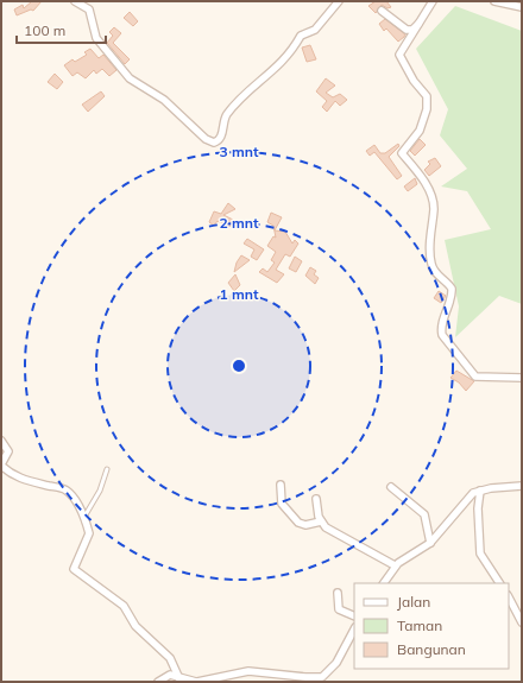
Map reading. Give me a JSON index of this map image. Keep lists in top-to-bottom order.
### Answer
{
  "legend": ["Jalan", "Taman", "Bangunan"],
  "scale_bar": "100 m",
  "rings": ["3 mnt", "2 mnt", "1 mnt"]
}
